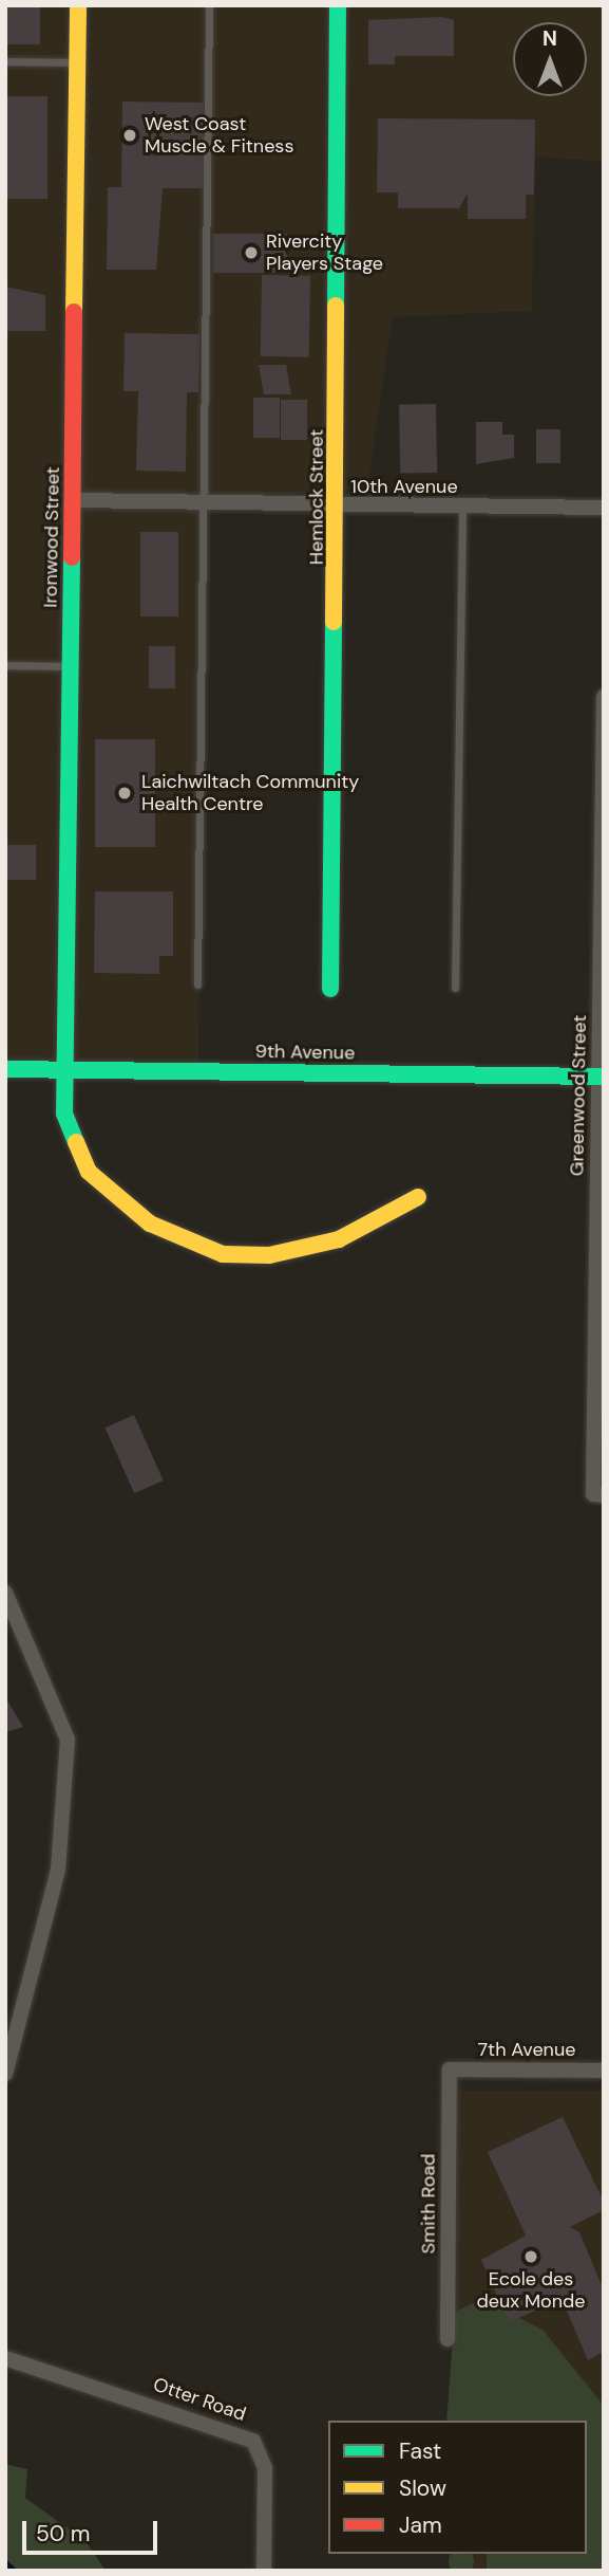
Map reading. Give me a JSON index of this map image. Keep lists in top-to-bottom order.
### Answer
{
  "streets": {
    "street": [
      "10th Avenue",
      "Hemlock Street",
      "Ironwood Street",
      "9th Avenue",
      "Greenwood Street",
      "7th Avenue",
      "Smith Road",
      "Otter Road"
    ]
  },
  "crossings": [
    ["10th Avenue", "Hemlock Street"],
    ["10th Avenue", "Ironwood Street"],
    ["Ironwood Street", "9th Avenue"],
    ["9th Avenue", "Greenwood Street"],
    ["7th Avenue", "Smith Road"]
  ],
  "places": [
    "West Coast Muscle & Fitness",
    "Rivercity Players Stage",
    "Laichwiltach Community Health Centre",
    "Ecole des deux Monde"
  ],
  "legend": ["Fast", "Slow", "Jam"],
  "scale_bar": "50 m",
  "north": "top"
}
